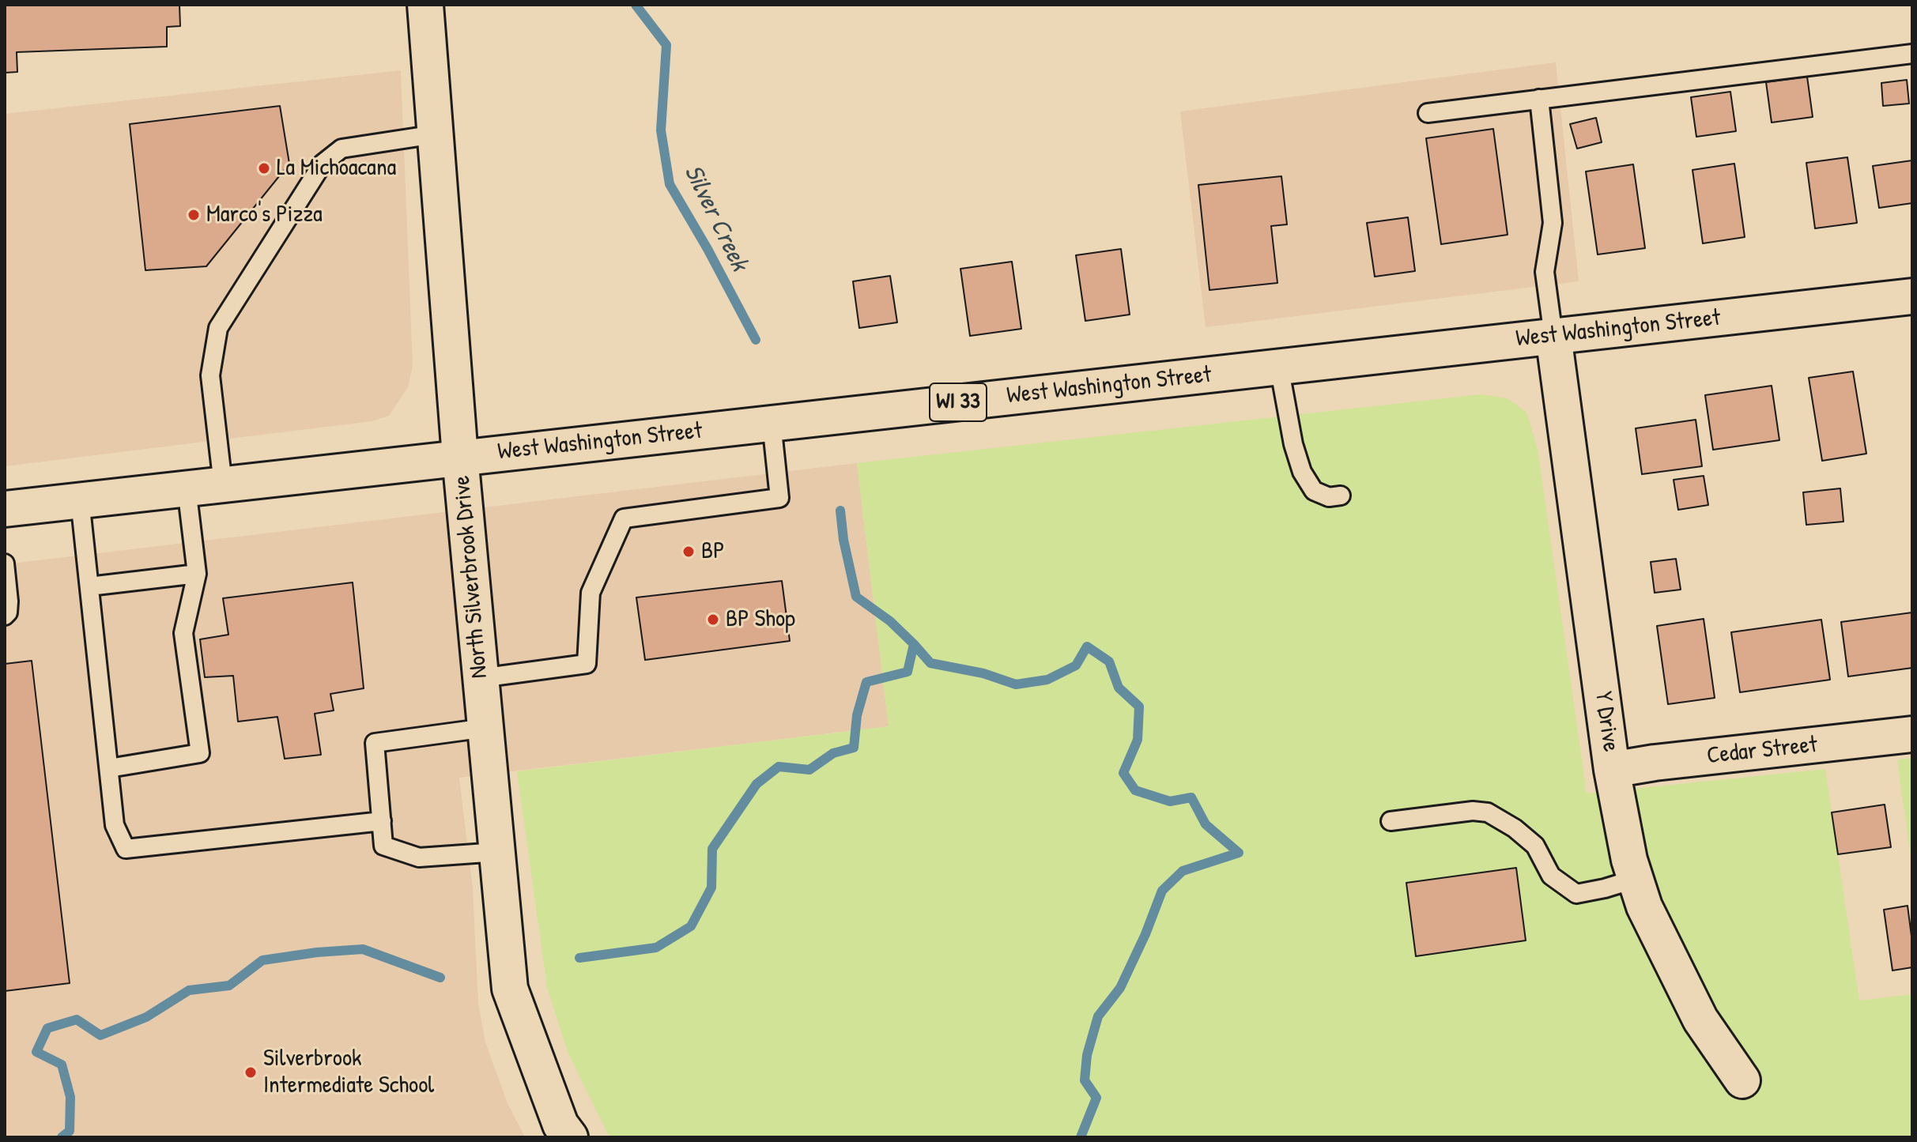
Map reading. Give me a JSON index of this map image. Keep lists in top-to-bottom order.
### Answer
{
  "streets": {
    "street": [
      "West Washington Street",
      "WI 33",
      "North Silverbrook Drive",
      "Y Drive",
      "Cedar Street"
    ]
  },
  "crossings": [
    ["West Washington Street", "North Silverbrook Drive"],
    ["West Washington Street", "Y Drive"],
    ["Y Drive", "Cedar Street"]
  ],
  "water": ["Silver Creek"],
  "places": [
    "La Michoacana",
    "Marco's Pizza",
    "BP",
    "BP Shop",
    "Silverbrook Intermediate School"
  ]
}
